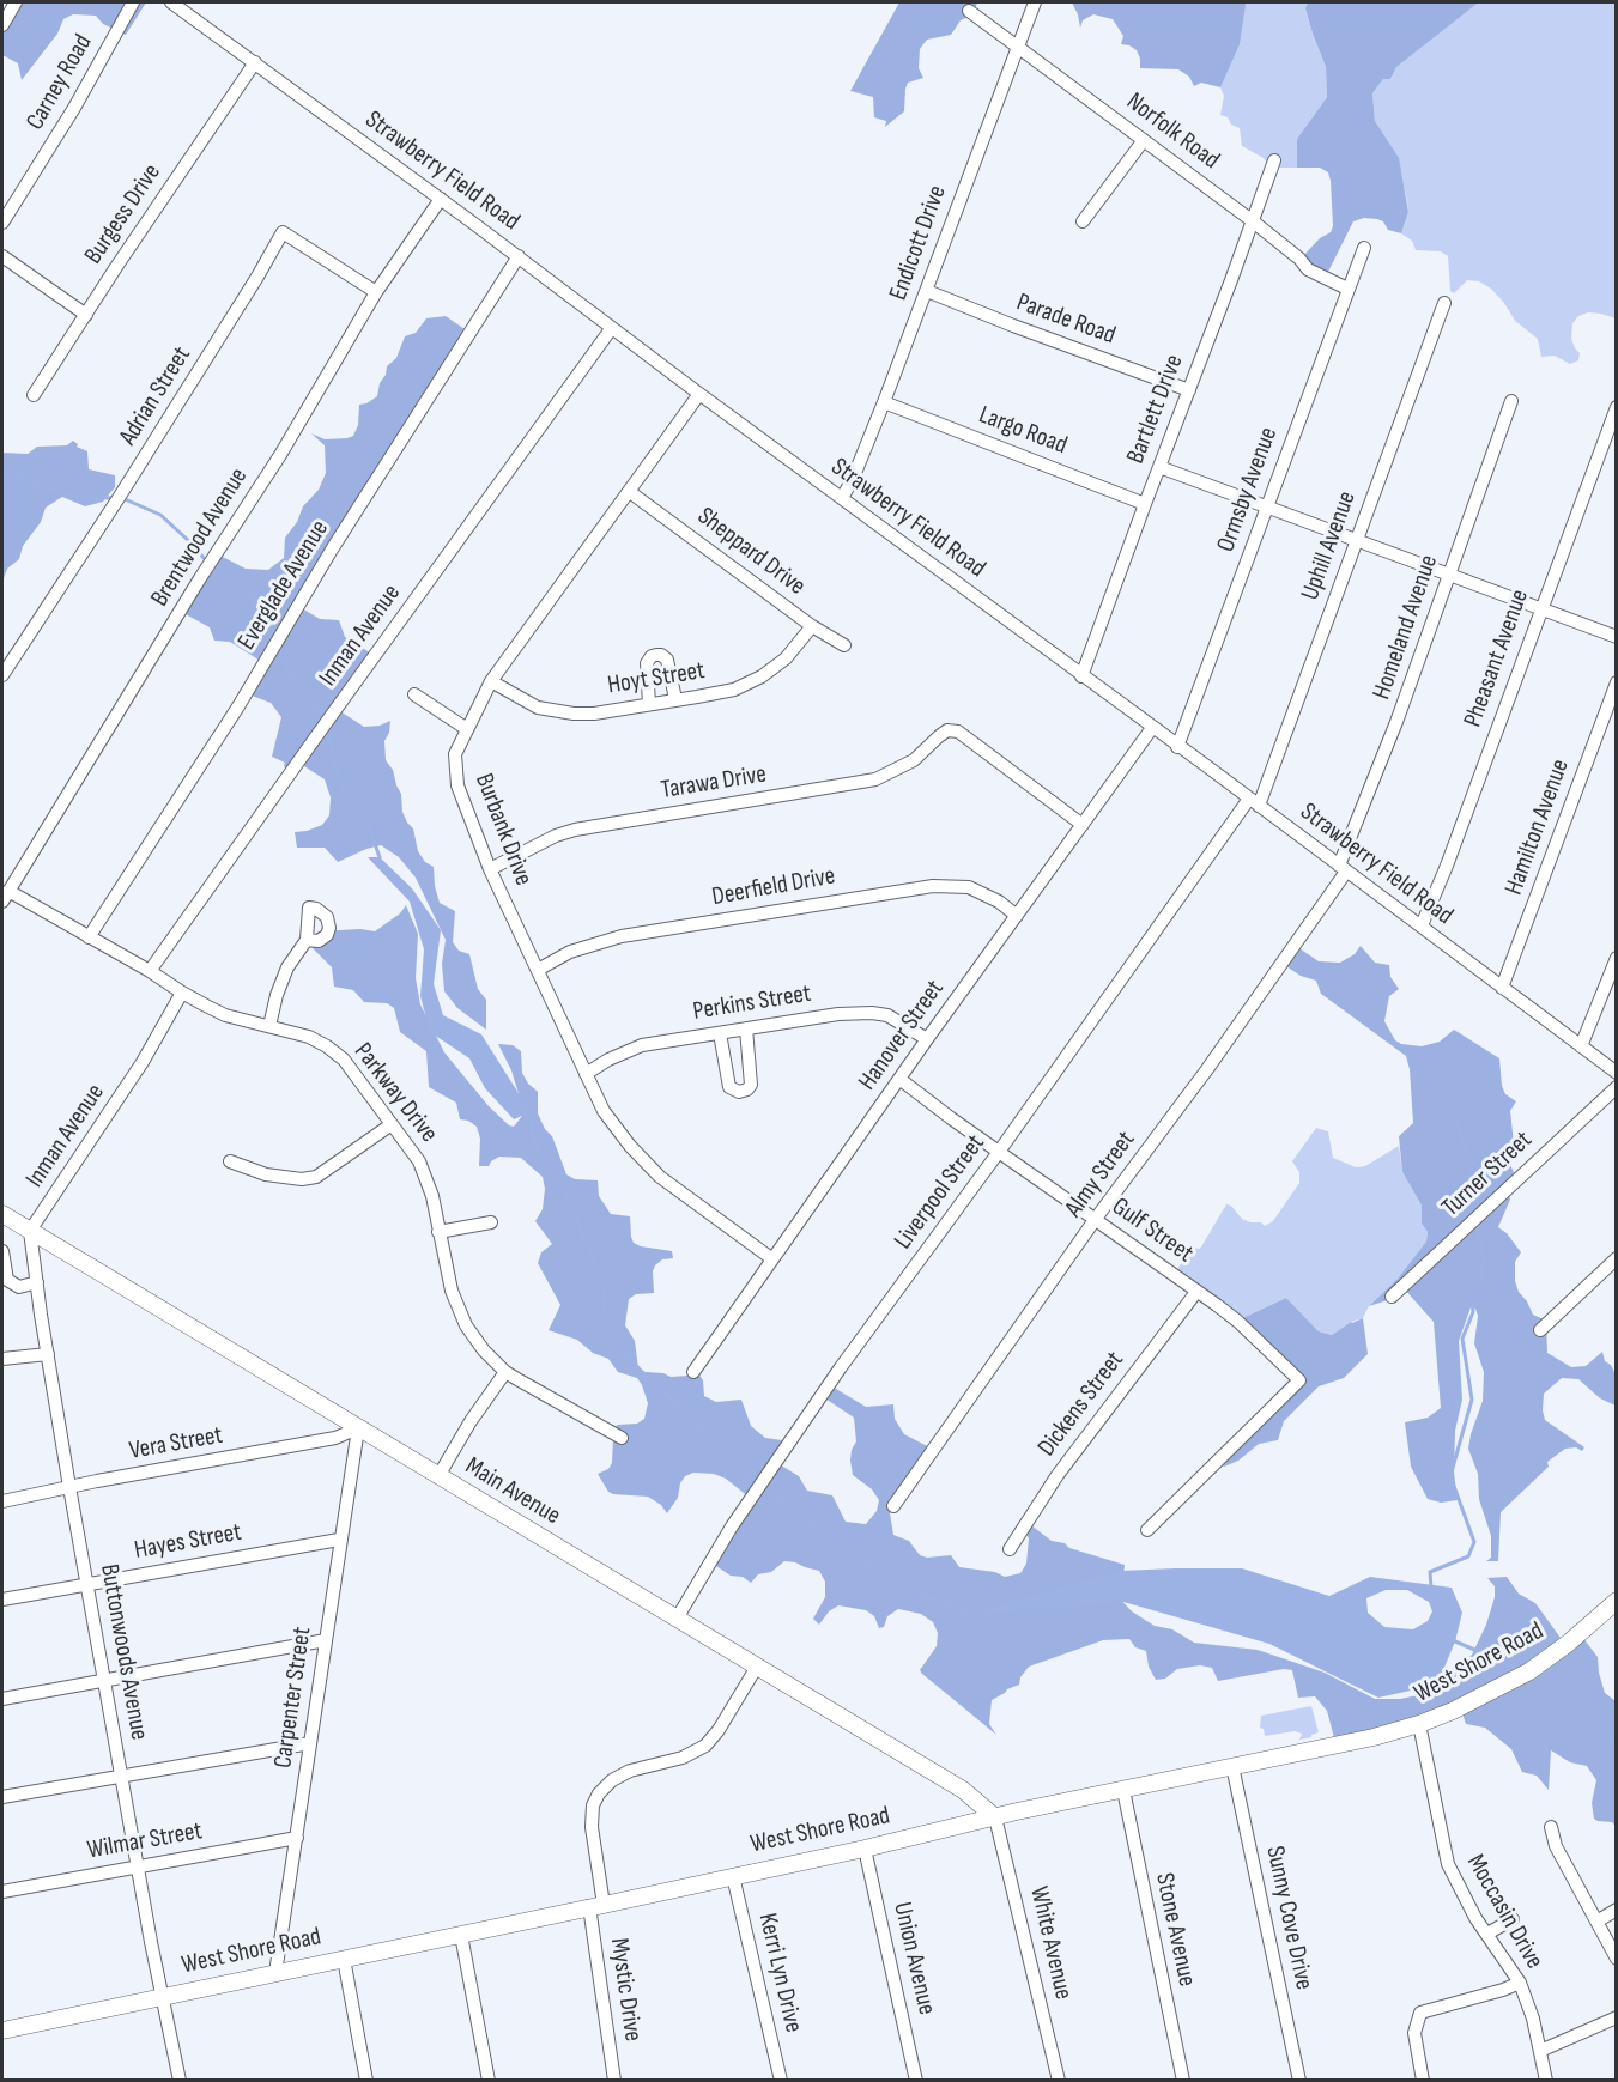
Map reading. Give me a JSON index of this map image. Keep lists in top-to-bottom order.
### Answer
{
  "streets": {
    "main road": ["Main Avenue", "West Shore Road"],
    "street": [
      "Carney Road",
      "Norfolk Road",
      "Strawberry Field Road",
      "Burgess Drive",
      "Endicott Drive",
      "Parade Road",
      "Adrian Street",
      "Bartlett Drive",
      "Largo Road",
      "Ormsby Avenue",
      "Brentwood Avenue",
      "Uphill Avenue",
      "Sheppard Drive",
      "Everglade Avenue",
      "Homeland Avenue",
      "Inman Avenue",
      "Pheasant Avenue",
      "Hoyt Street",
      "Tarawa Drive",
      "Hamilton Avenue",
      "Burbank Drive",
      "Deerfield Drive",
      "Perkins Street",
      "Hanover Street",
      "Parkway Drive",
      "Almy Street",
      "Turner Street",
      "Liverpool Street",
      "Gulf Street",
      "Dickens Street",
      "Vera Street",
      "Hayes Street",
      "Buttonwoods Avenue",
      "Carpenter Street",
      "Wilmar Street",
      "Moccasin Drive",
      "Sunny Cove Drive",
      "Stone Avenue",
      "White Avenue",
      "Union Avenue",
      "Kerri Lyn Drive",
      "Mystic Drive"
    ]
  },
  "crossings": [
    ["Norfolk Road", "Endicott Drive"],
    ["Norfolk Road", "Bartlett Drive"],
    ["Norfolk Road", "Ormsby Avenue"],
    ["Strawberry Field Road", "Burgess Drive"],
    ["Strawberry Field Road", "Endicott Drive"],
    ["Strawberry Field Road", "Bartlett Drive"],
    ["Strawberry Field Road", "Ormsby Avenue"],
    ["Strawberry Field Road", "Brentwood Avenue"],
    ["Strawberry Field Road", "Uphill Avenue"],
    ["Strawberry Field Road", "Everglade Avenue"],
    ["Strawberry Field Road", "Homeland Avenue"],
    ["Strawberry Field Road", "Inman Avenue"],
    ["Strawberry Field Road", "Pheasant Avenue"],
    ["Strawberry Field Road", "Hamilton Avenue"],
    ["Strawberry Field Road", "Burbank Drive"],
    ["Strawberry Field Road", "Hanover Street"],
    ["Strawberry Field Road", "Almy Street"],
    ["Strawberry Field Road", "Liverpool Street"],
    ["Endicott Drive", "Parade Road"],
    ["Endicott Drive", "Largo Road"],
    ["Parade Road", "Bartlett Drive"],
    ["Adrian Street", "Brentwood Avenue"],
    ["Bartlett Drive", "Largo Road"],
    ["Brentwood Avenue", "Parkway Drive"],
    ["Uphill Avenue", "Liverpool Street"],
    ["Sheppard Drive", "Hoyt Street"],
    ["Sheppard Drive", "Burbank Drive"],
    ["Everglade Avenue", "Parkway Drive"],
    ["Homeland Avenue", "Almy Street"],
    ["Inman Avenue", "Parkway Drive"],
    ["Inman Avenue", "Main Avenue"],
    ["Inman Avenue", "Buttonwoods Avenue"],
    ["Hoyt Street", "Burbank Drive"],
    ["Tarawa Drive", "Burbank Drive"],
    ["Tarawa Drive", "Hanover Street"],
    ["Burbank Drive", "Deerfield Drive"],
    ["Burbank Drive", "Perkins Street"],
    ["Burbank Drive", "Hanover Street"],
    ["Deerfield Drive", "Hanover Street"],
    ["Perkins Street", "Hanover Street"],
    ["Hanover Street", "Gulf Street"],
    ["Almy Street", "Gulf Street"],
    ["Liverpool Street", "Gulf Street"],
    ["Liverpool Street", "Main Avenue"],
    ["Gulf Street", "Dickens Street"],
    ["Vera Street", "Main Avenue"],
    ["Vera Street", "Buttonwoods Avenue"],
    ["Vera Street", "Carpenter Street"],
    ["Main Avenue", "Buttonwoods Avenue"],
    ["Main Avenue", "West Shore Road"],
    ["Main Avenue", "Carpenter Street"],
    ["Main Avenue", "White Avenue"],
    ["Main Avenue", "Mystic Drive"],
    ["Hayes Street", "Buttonwoods Avenue"],
    ["Hayes Street", "Carpenter Street"],
    ["Buttonwoods Avenue", "West Shore Road"],
    ["Buttonwoods Avenue", "Wilmar Street"],
    ["West Shore Road", "Carpenter Street"],
    ["West Shore Road", "Moccasin Drive"],
    ["West Shore Road", "Sunny Cove Drive"],
    ["West Shore Road", "Stone Avenue"],
    ["West Shore Road", "White Avenue"],
    ["West Shore Road", "Union Avenue"],
    ["West Shore Road", "Kerri Lyn Drive"],
    ["West Shore Road", "Mystic Drive"],
    ["Carpenter Street", "Wilmar Street"]
  ]
}
